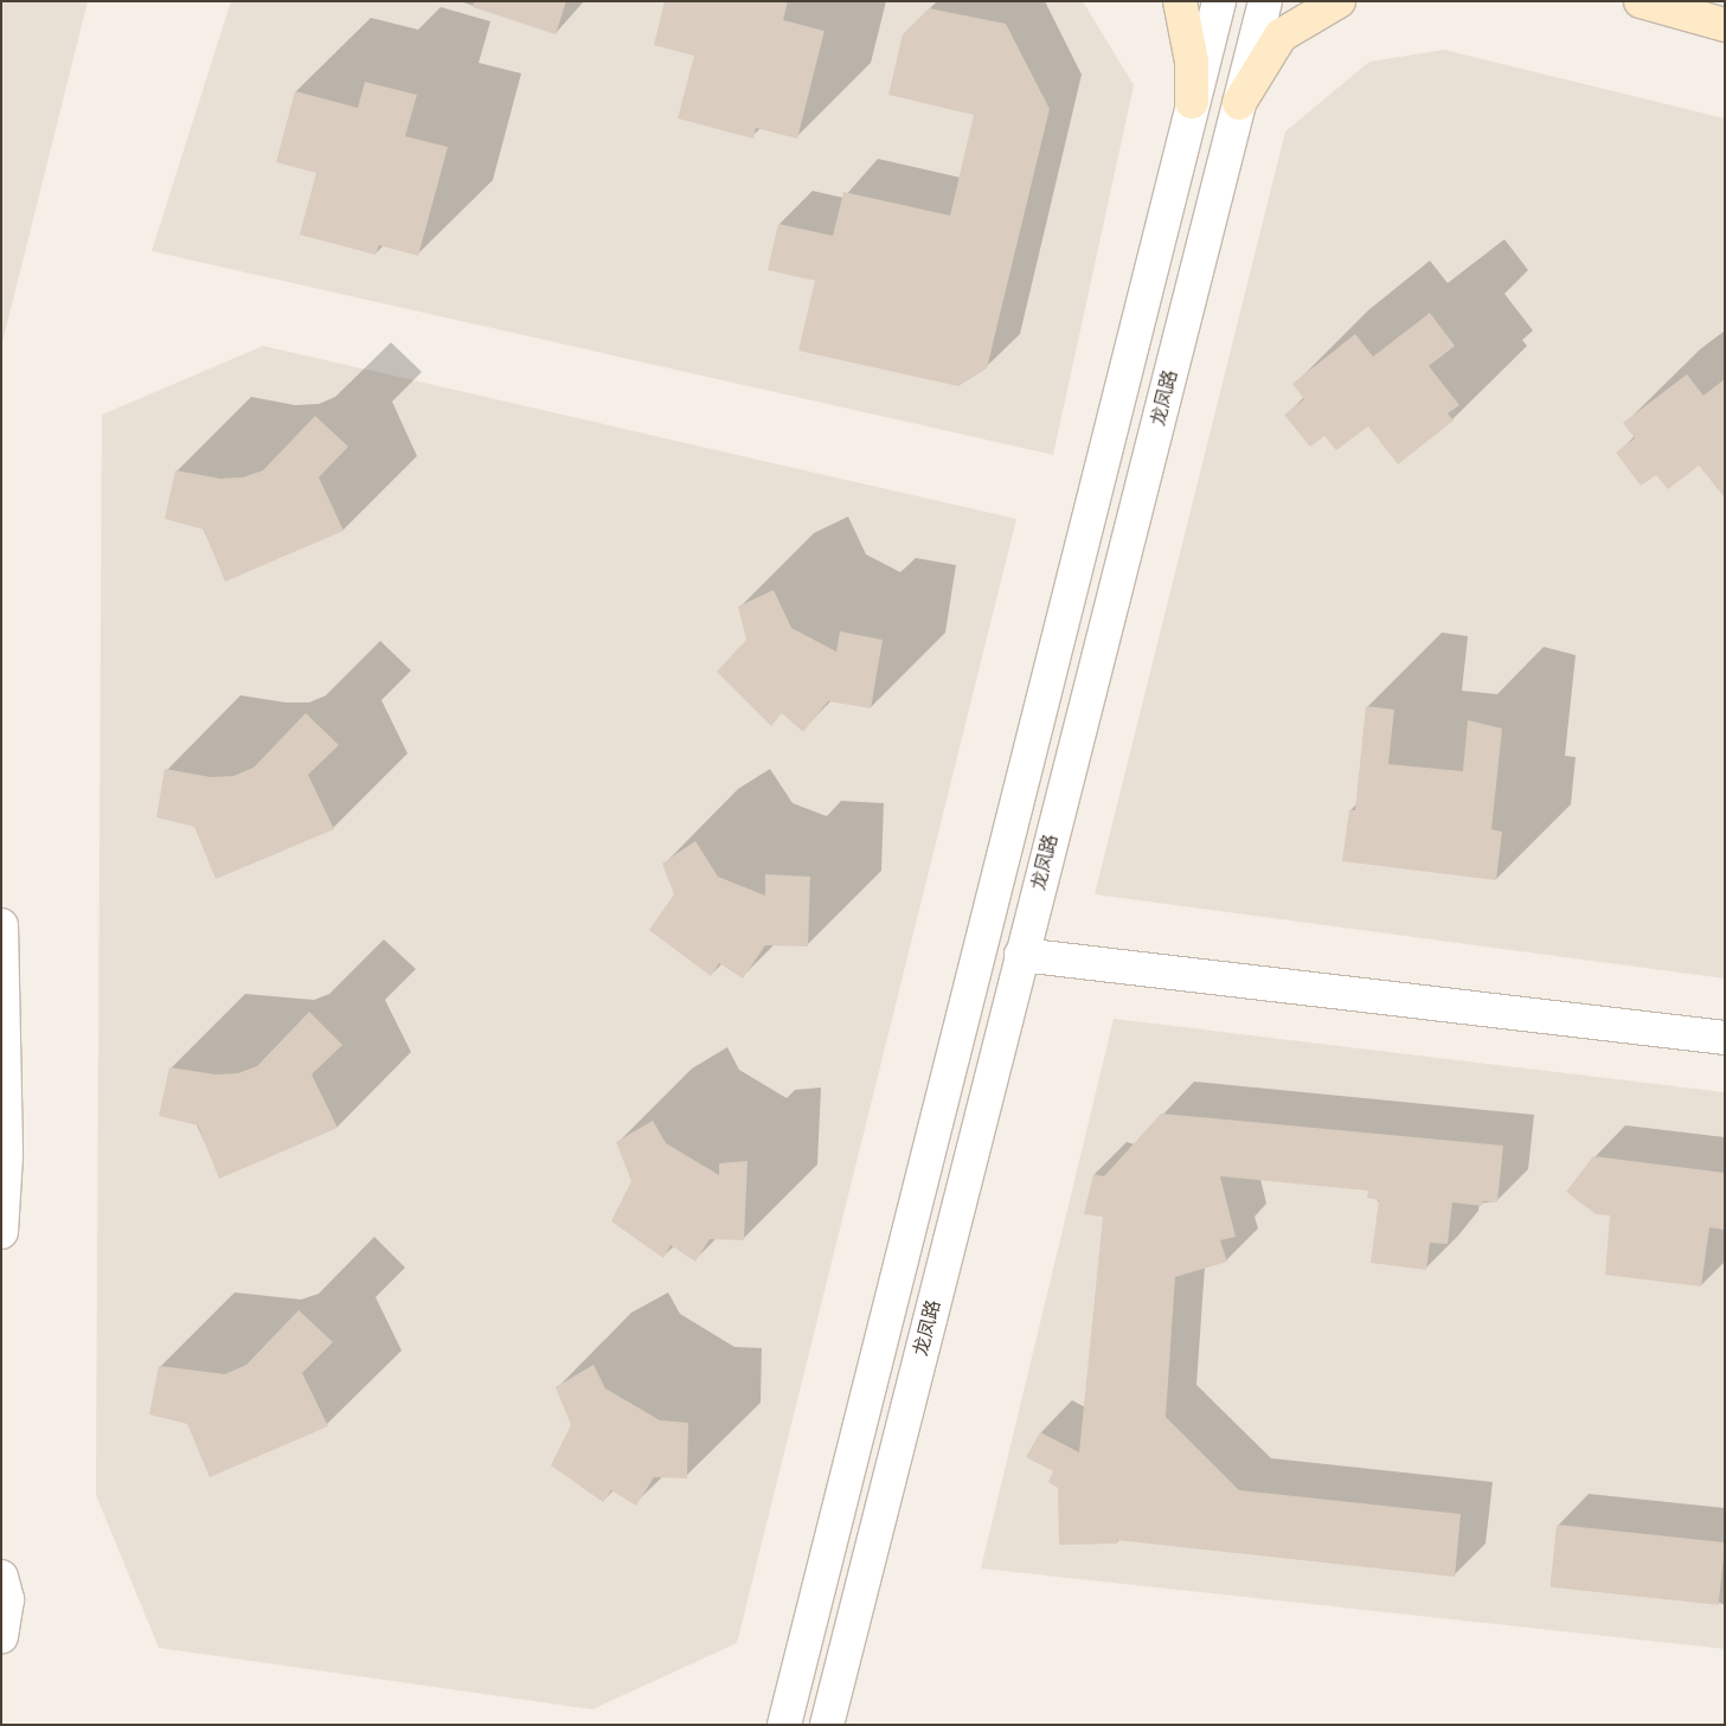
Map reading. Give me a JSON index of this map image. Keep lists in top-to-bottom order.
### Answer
{
  "streets": {
    "street": ["龙凤路"]
  }
}
